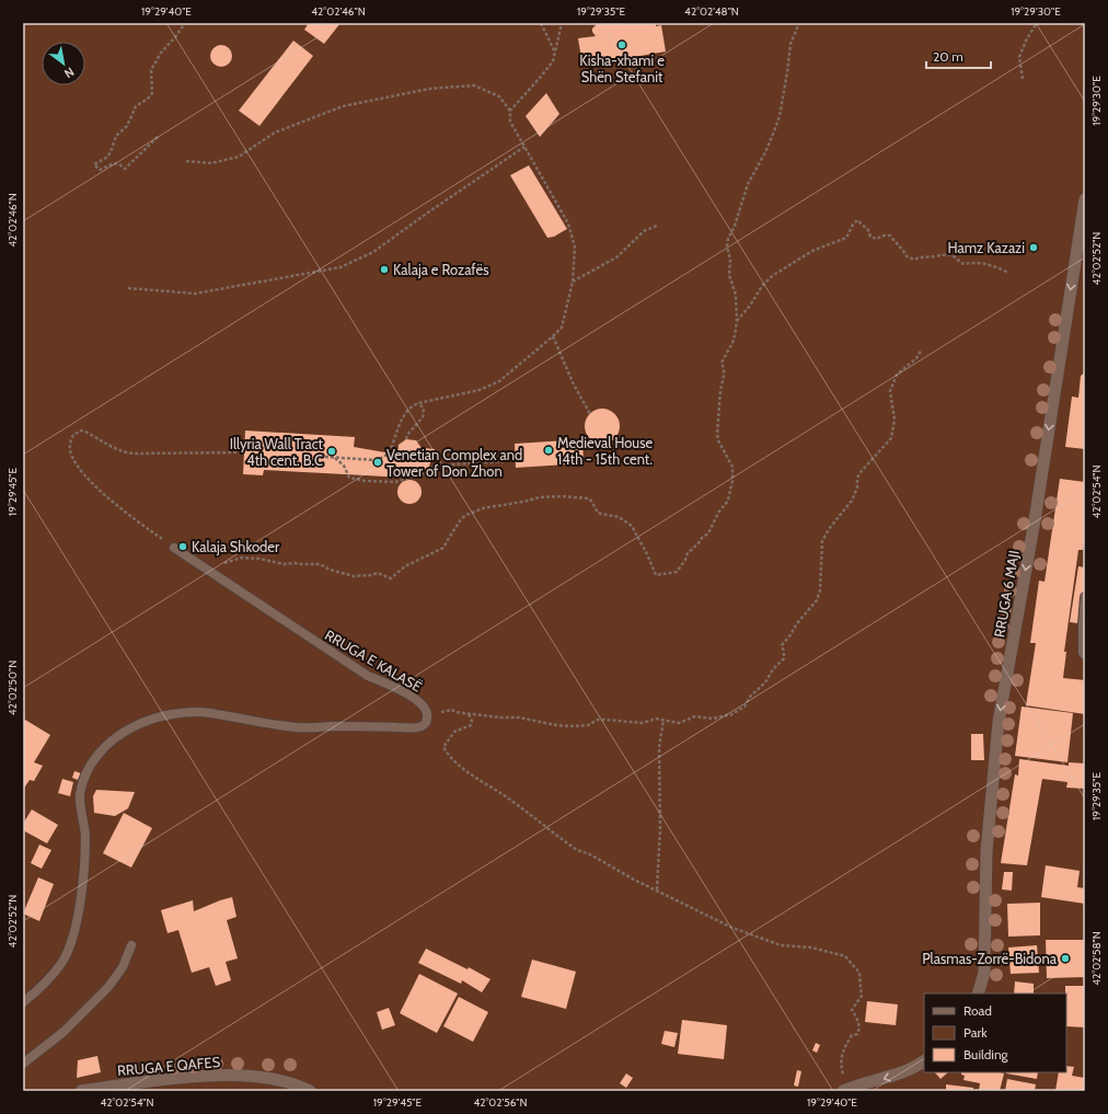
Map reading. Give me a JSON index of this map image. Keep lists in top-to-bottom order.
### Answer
{
  "streets": {
    "street": ["RRUGA 6 MAJI", "RRUGA E QAFES"],
    "lane": ["RRUGA E KALASË"]
  },
  "one_way": ["RRUGA 6 MAJI"],
  "places": [
    "Kisha-xhami e Shën Stefanit",
    "Hamz Kazazi",
    "Kalaja e Rozafës",
    "Medieval House 14th - 15th cent.",
    "Illyria Wall Tract 4th cent. B.C",
    "Venetian Complex and Tower of Don Zhon",
    "Kalaja Shkoder",
    "Plasmas-Zorrë-Bidona"
  ],
  "legend": ["Road", "Park", "Building"],
  "scale_bar": "20 m",
  "north": "bottom right",
  "coordinates": [
    "19°29'40\"E",
    "42°02'46\"N",
    "19°29'35\"E",
    "42°02'48\"N",
    "19°29'30\"E",
    "42°02'52\"N",
    "19°29'45\"E",
    "42°02'54\"N",
    "42°02'50\"N",
    "42°02'58\"N",
    "42°02'56\"N"
  ]
}
